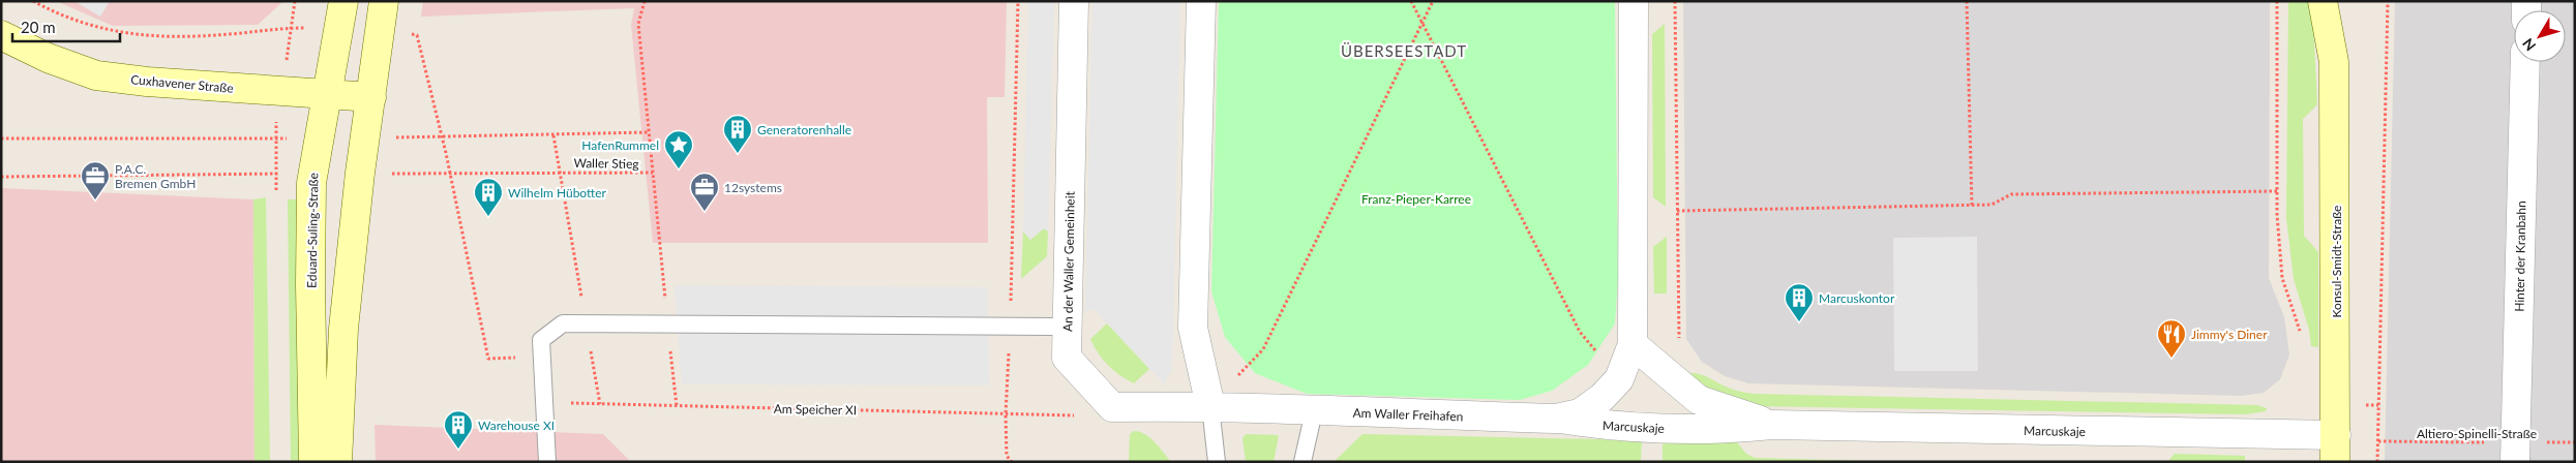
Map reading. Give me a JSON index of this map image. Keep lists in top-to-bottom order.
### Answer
{
  "streets": {
    "street": [
      "Cuxhavener Straße",
      "Eduard-Suling-Straße",
      "Hinter der Kranbahn",
      "An der Waller Gemeinheit",
      "Konsul-Smidt-Straße",
      "Am Waller Freihafen",
      "Marcuskaje"
    ],
    "path": ["Waller Stieg", "Am Speicher XI", "Altiero-Spinelli-Straße"]
  },
  "crossings": [
    ["Cuxhavener Straße", "Eduard-Suling-Straße"],
    ["Waller Stieg", "Am Speicher XI"],
    ["Hinter der Kranbahn", "Altiero-Spinelli-Straße"],
    ["An der Waller Gemeinheit", "Am Speicher XI"],
    ["Konsul-Smidt-Straße", "Marcuskaje"],
    ["Am Waller Freihafen", "Marcuskaje"]
  ],
  "districts": ["ÜBERSEESTADT"],
  "parks": ["Franz-Pieper-Karree"],
  "places": {
    "building": [
      "Generatorenhalle",
      "Wilhelm Hübotter",
      "Marcuskontor",
      "Warehouse XI"
    ],
    "place": ["HafenRummel"],
    "office": ["P.A.C. Bremen GmbH", "12systems"],
    "restaurant": ["Jimmy's Diner"]
  },
  "scale_bar": "20 m",
  "north": "bottom left"
}
